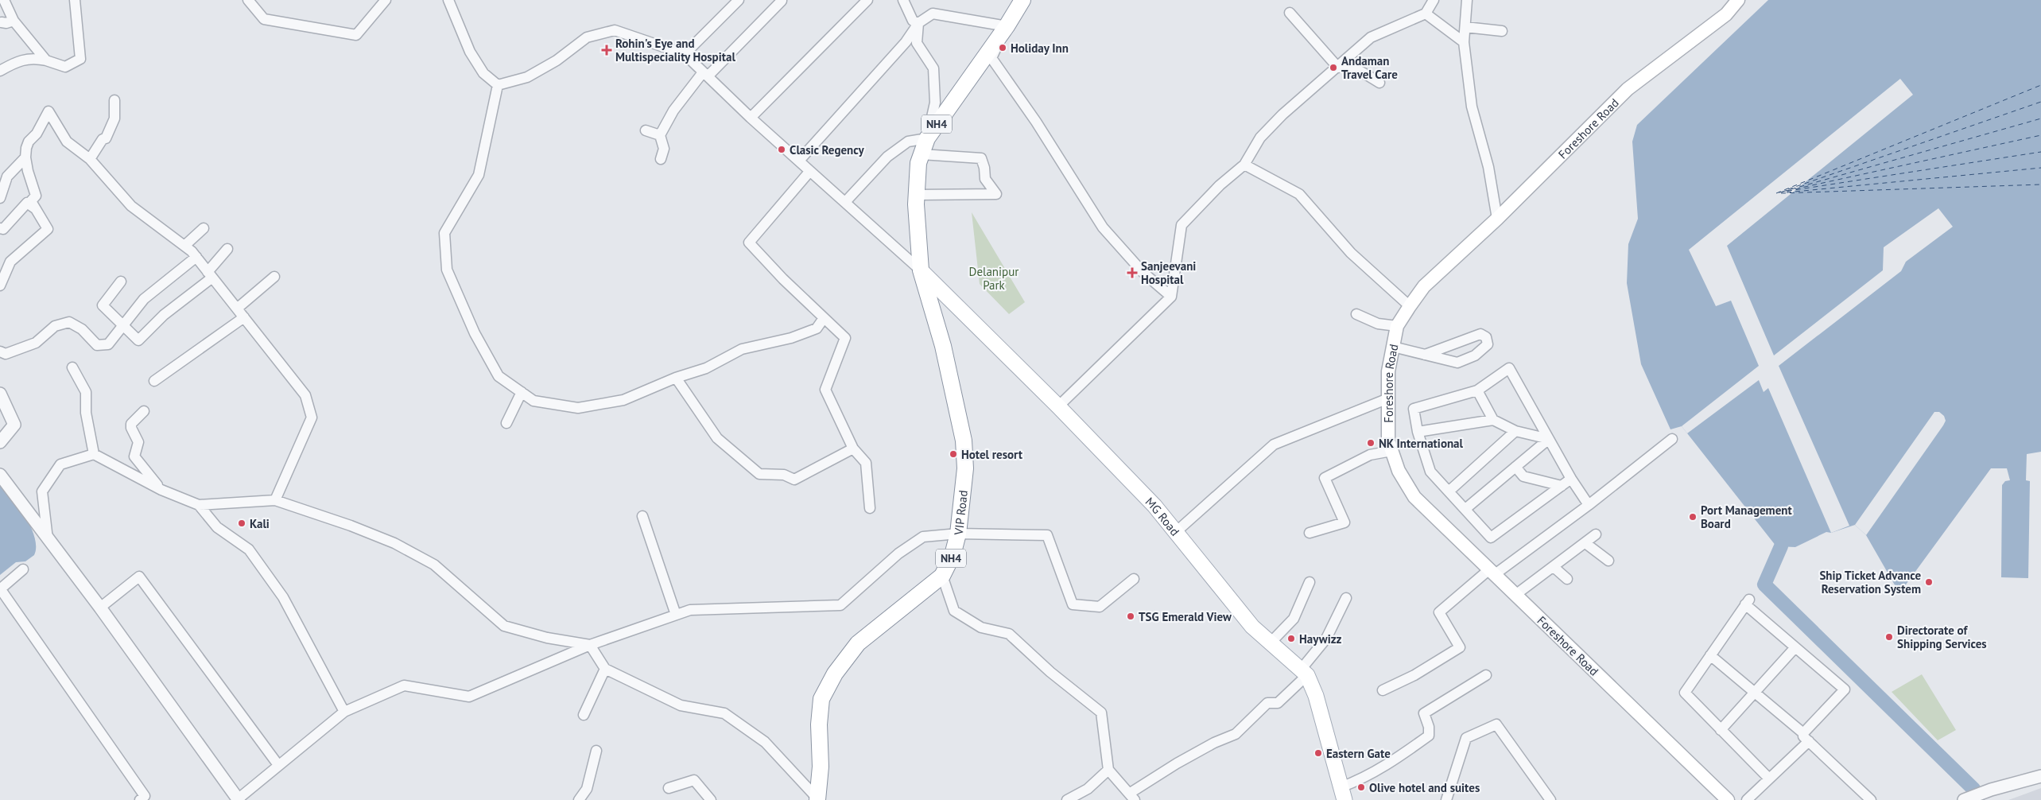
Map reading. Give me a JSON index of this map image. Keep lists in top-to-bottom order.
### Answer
{
  "streets": {
    "highway": ["NH4", "VIP Road"],
    "main road": ["Foreshore Road", "MG Road"]
  },
  "crossings": [
    ["NH4", "VIP Road"],
    ["NH4", "MG Road"],
    ["VIP Road", "MG Road"]
  ],
  "parks": ["Delanipur Park"],
  "places": {
    "other": [
      "Holiday Inn",
      "Andaman Travel Care",
      "Clasic Regency",
      "NK International",
      "Hotel resort",
      "Port Management Board",
      "Kali",
      "Ship Ticket Advance Reservation System",
      "TSG Emerald View",
      "Directorate of Shipping Services",
      "Haywizz",
      "Eastern Gate",
      "Olive hotel and suites"
    ],
    "health": ["Rohin's Eye and Multispeciality Hospital", "Sanjeevani Hospital"]
  }
}
